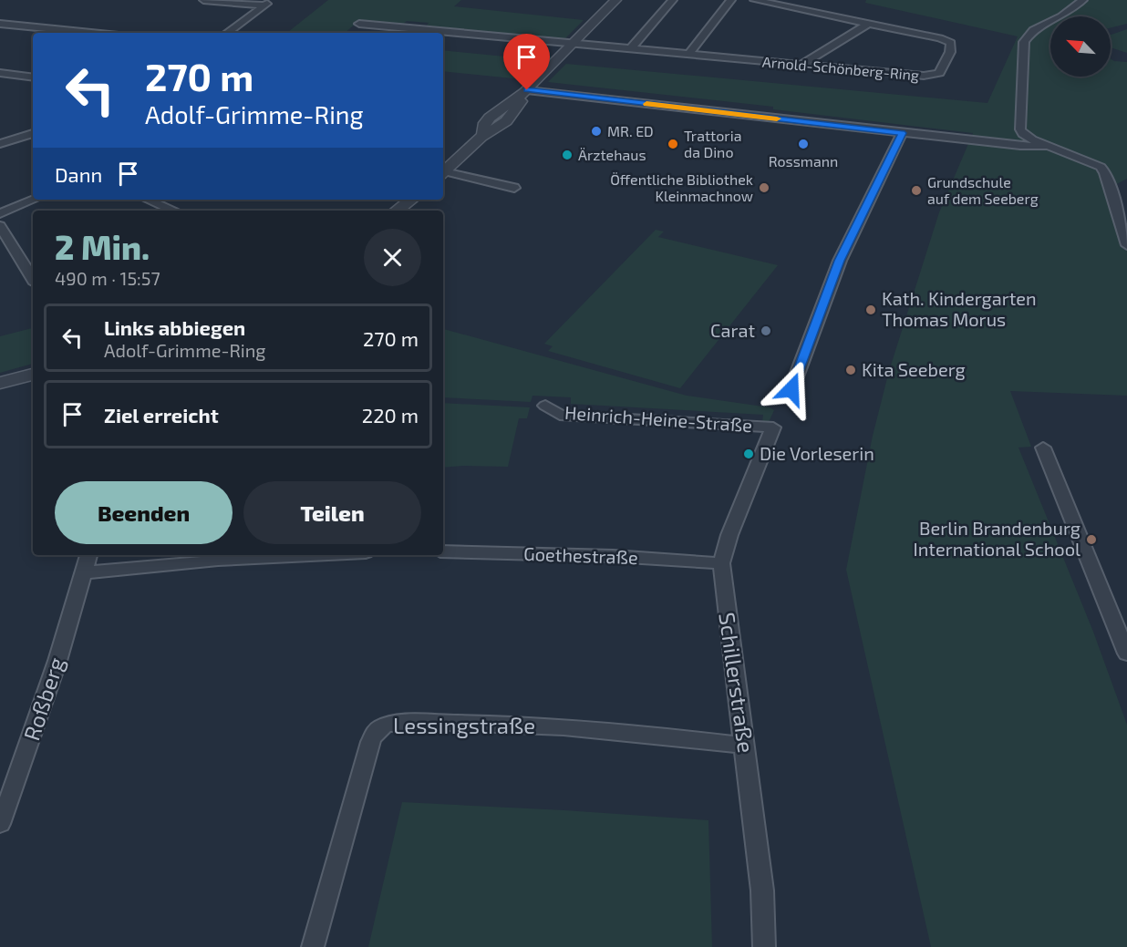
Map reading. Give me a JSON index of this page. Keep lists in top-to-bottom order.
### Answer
{
  "streets": {
    "street": [
      "Arnold-Schönberg-Ring",
      "Heinrich-Heine-Straße",
      "Goethestraße",
      "Schillerstraße",
      "Roßberg",
      "Lessingstraße"
    ]
  },
  "crossings": [
    ["Heinrich-Heine-Straße", "Schillerstraße"],
    ["Goethestraße", "Schillerstraße"],
    ["Schillerstraße", "Lessingstraße"]
  ],
  "places": [
    "MR. ED",
    "Trattoria da Dino",
    "Rossmann",
    "Ärztehaus",
    "Öffentliche Bibliothek Kleinmachnow",
    "Grundschule auf dem Seeberg",
    "Kath. Kindergarten Thomas Morus",
    "Carat",
    "Kita Seeberg",
    "Die Vorleserin",
    "Berlin Brandenburg International School"
  ],
  "north": "top left",
  "page": {
    "turn": ["270 m", "Adolf-Grimme-Ring"],
    "then": "Dann",
    "heading": ["2 Min.", "490 m · 15:57"],
    "list": [
      {
        "name": "Links abbiegen",
        "note": "Adolf-Grimme-Ring",
        "value": "270 m"
      },
      {
        "name": "Ziel erreicht",
        "value": "220 m"
      }
    ],
    "buttons": ["Beenden", "Teilen"]
  }
}
